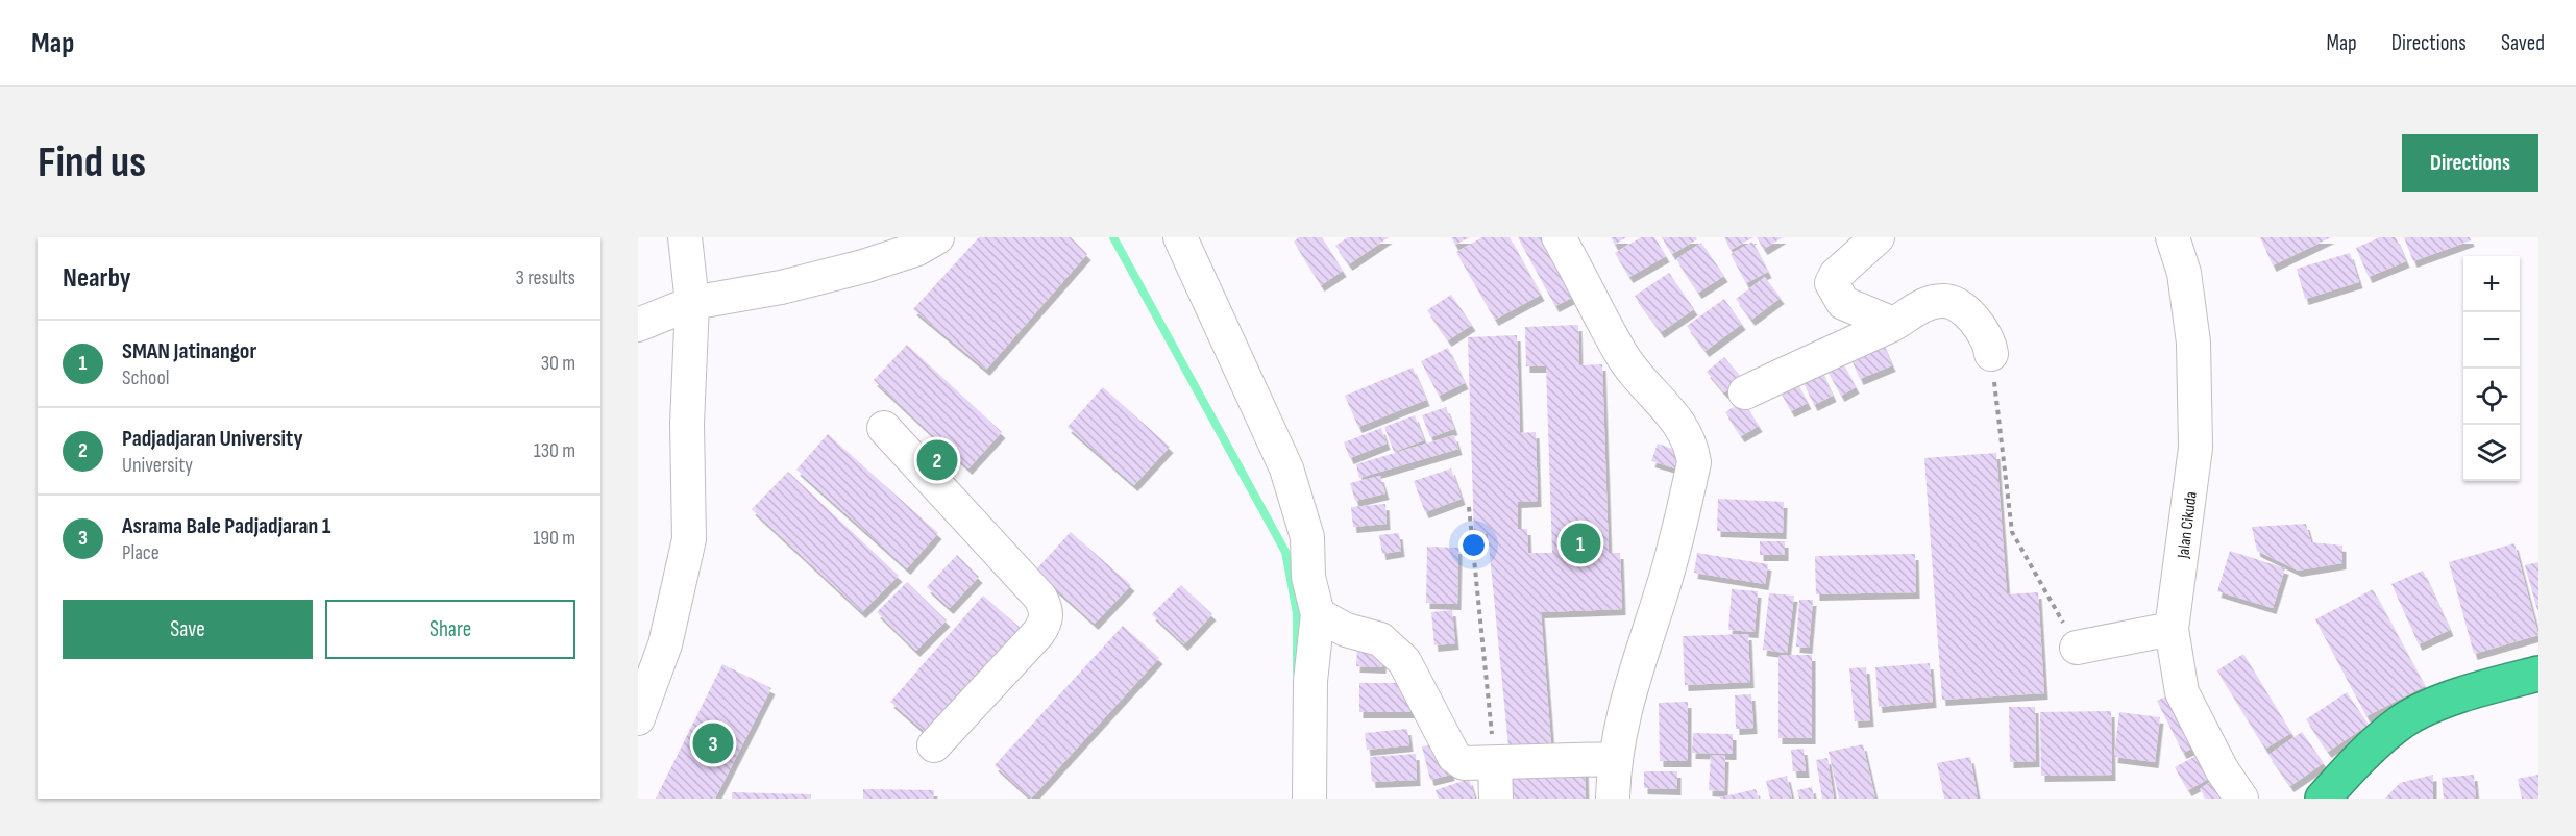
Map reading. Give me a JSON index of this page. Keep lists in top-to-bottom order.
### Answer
{
  "streets": {
    "street": ["Jalan Cikuda"]
  },
  "page": {
    "header": "Map",
    "nav": ["Map", "Directions", "Saved"],
    "buttons": [
      "Directions",
      ["Save", "Share"]
    ],
    "title": "Find us",
    "heading": ["Nearby", "3 results"],
    "map_buttons": ["+", "−"],
    "list": [
      {
        "mark": "1",
        "name": "SMAN Jatinangor",
        "note": "School",
        "value": "30 m"
      },
      {
        "mark": "2",
        "name": "Padjadjaran University",
        "note": "University",
        "value": "130 m"
      },
      {
        "mark": "3",
        "name": "Asrama Bale Padjadjaran 1",
        "note": "Place",
        "value": "190 m"
      }
    ],
    "pins": ["2", "1", "3"]
  }
}
